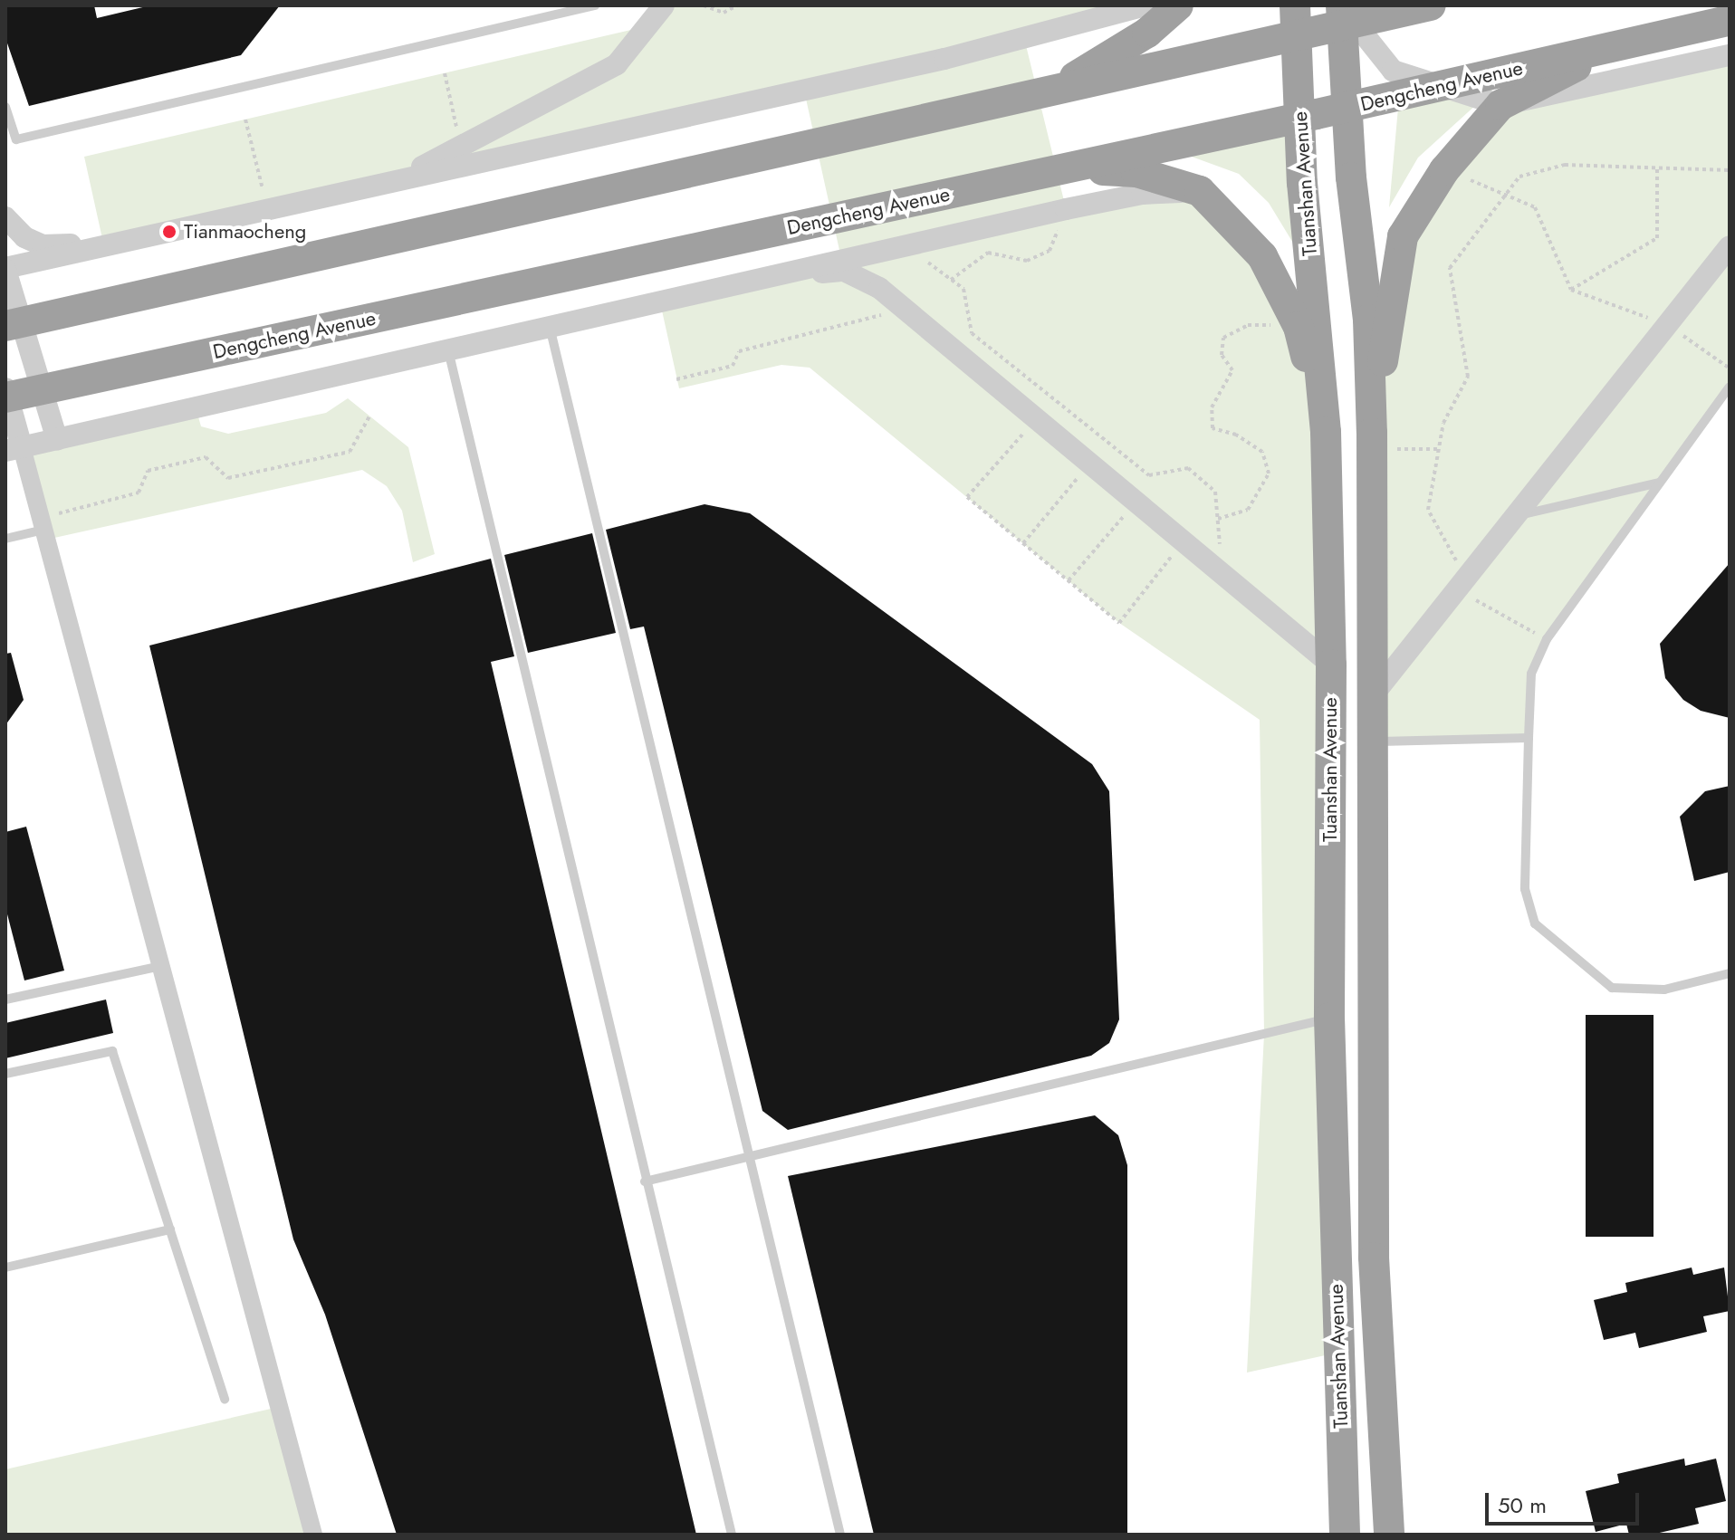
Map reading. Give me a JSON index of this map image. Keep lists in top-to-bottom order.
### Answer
{
  "streets": {
    "highway": ["Dengcheng Avenue", "Tuanshan Avenue"]
  },
  "crossings": [
    ["Dengcheng Avenue", "Tuanshan Avenue"]
  ],
  "places": ["Tianmaocheng"],
  "scale_bar": "50 m"
}
